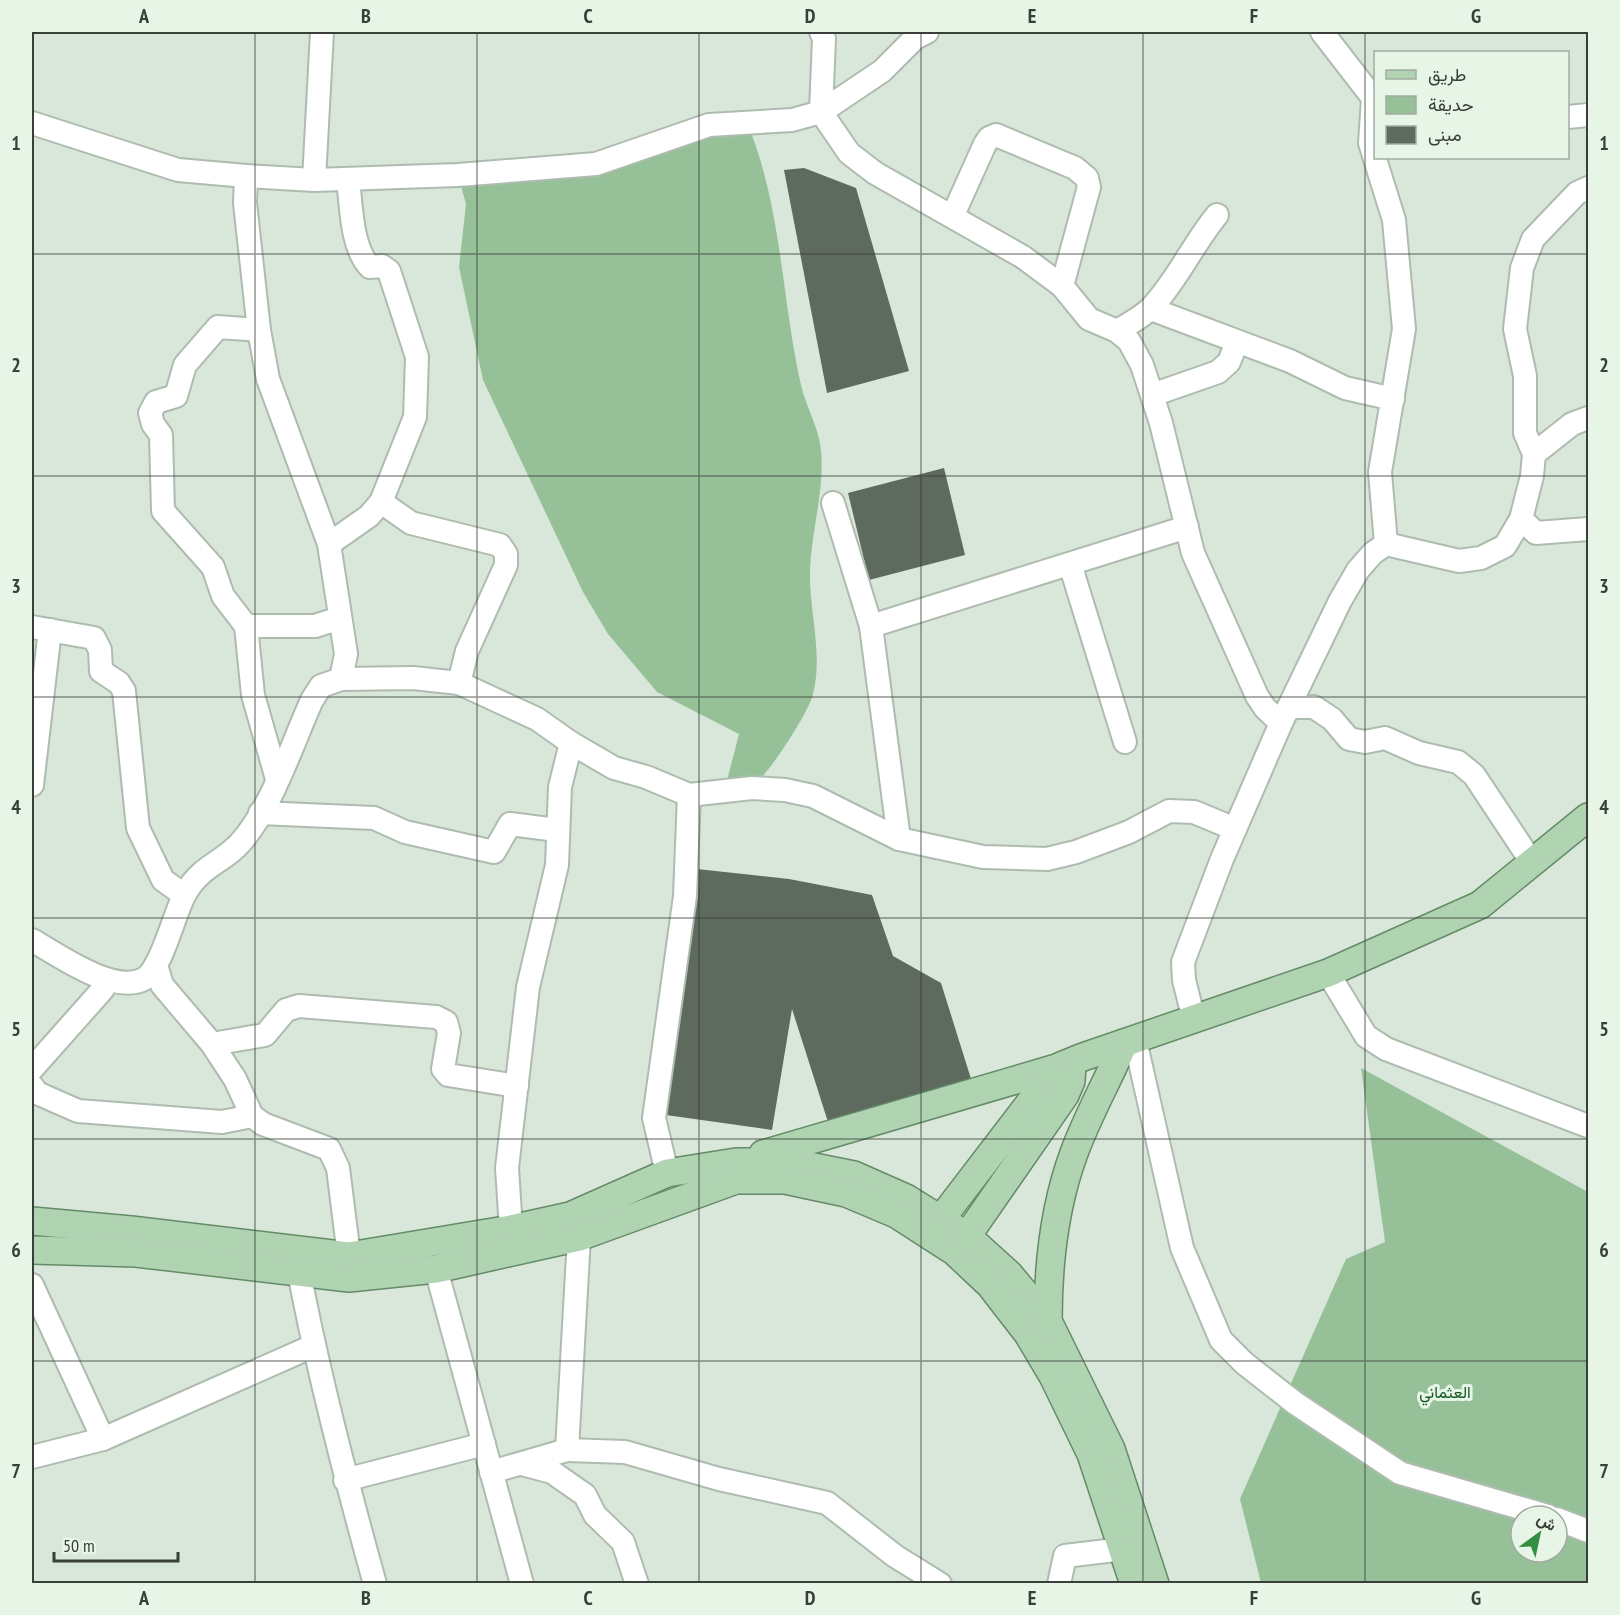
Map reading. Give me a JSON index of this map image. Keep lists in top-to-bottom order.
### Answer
{
  "parks": ["العثماني"],
  "legend": ["طريق", "حديقة", "مبنى"],
  "scale_bar": "50 m",
  "north": "top right",
  "grid": {
    "columns": [
      "A",
      "B",
      "C",
      "D",
      "E",
      "F",
      "G"
    ],
    "rows": [
      "1",
      "2",
      "3",
      "4",
      "5",
      "6",
      "7"
    ]
  }
}
